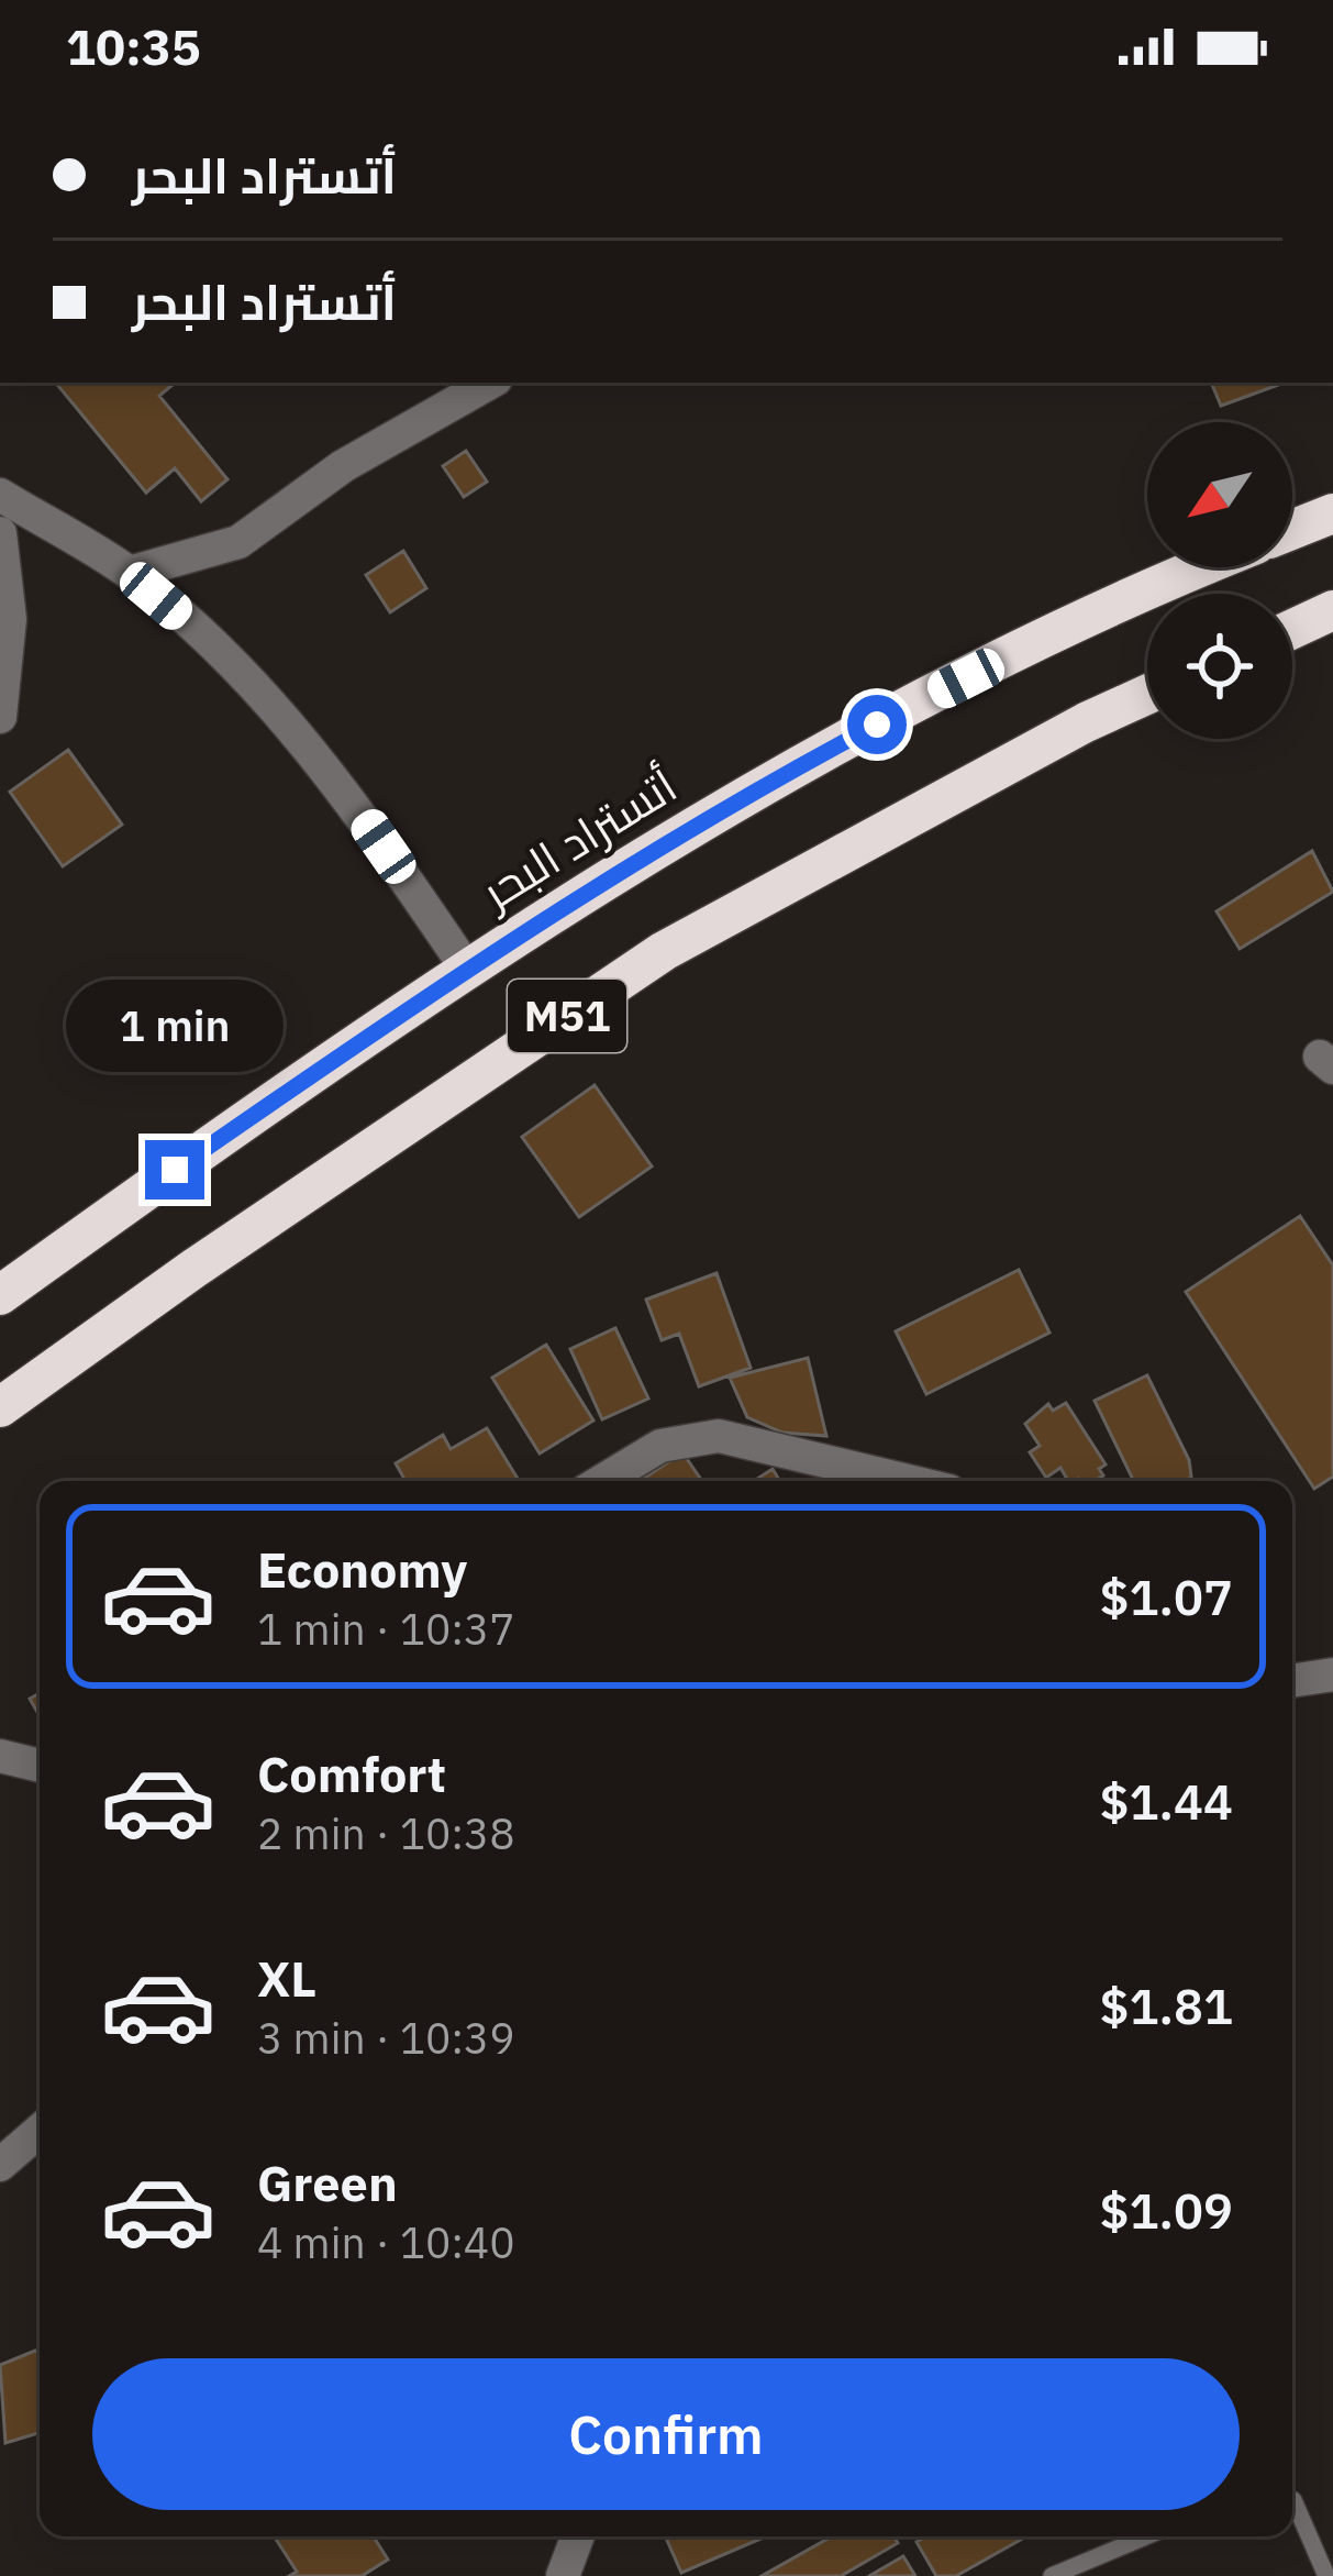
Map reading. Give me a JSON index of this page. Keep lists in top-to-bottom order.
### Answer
{
  "streets": {
    "highway": ["أتستراد البحر", "M51"]
  },
  "north": "bottom left",
  "page": {
    "status": "10:35",
    "banner": ["أتستراد البحر", "أتستراد البحر"],
    "bubble": "1 min",
    "list": [
      {
        "name": "Economy",
        "note": "1 min · 10:37",
        "value": "$1.07"
      },
      {
        "name": "Comfort",
        "note": "2 min · 10:38",
        "value": "$1.44"
      },
      {
        "name": "XL",
        "note": "3 min · 10:39",
        "value": "$1.81"
      },
      {
        "name": "Green",
        "note": "4 min · 10:40",
        "value": "$1.09"
      }
    ],
    "buttons": "Confirm"
  }
}
